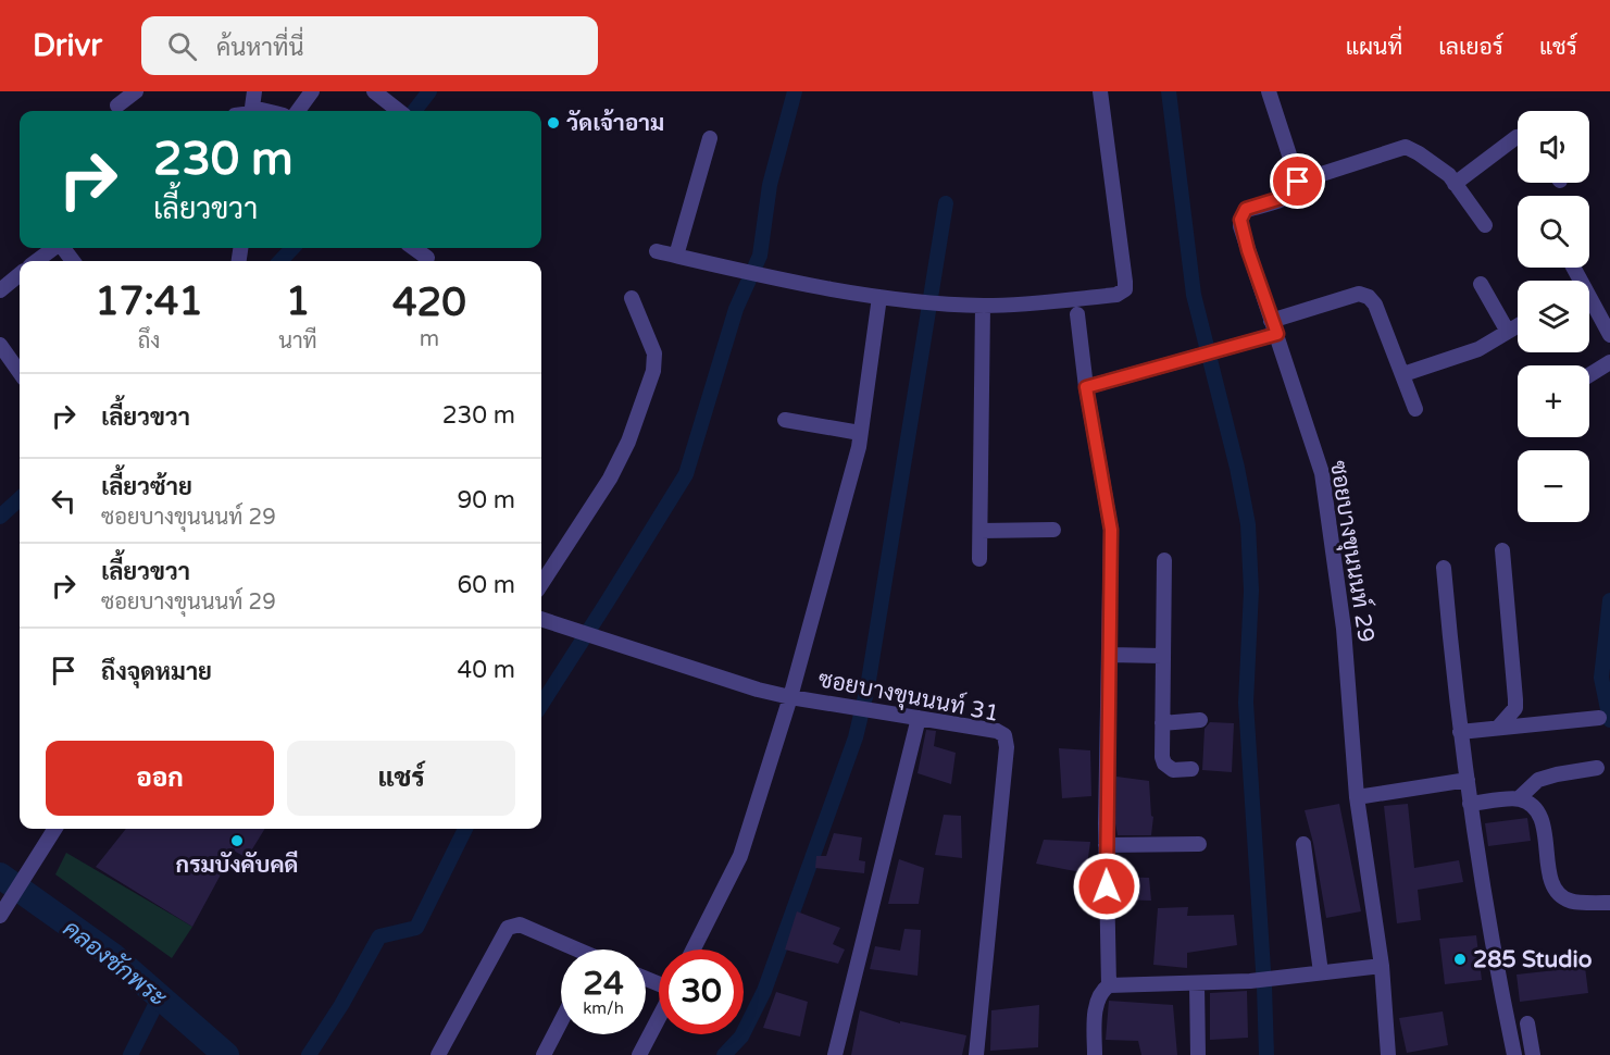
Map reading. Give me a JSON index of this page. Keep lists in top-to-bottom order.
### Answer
{
  "streets": {
    "street": ["ซอยบางขุนนนท์ 29", "ซอยบางขุนนนท์ 31"]
  },
  "water": ["คลองชักพระ"],
  "places": ["วัดเจ้าอาม", "กรมบังคับคดี", "285 Studio"],
  "page": {
    "header": "Drivr",
    "search": "ค้นหาที่นี่",
    "nav": ["แผนที่", "เลเยอร์", "แชร์"],
    "map_buttons": ["+", "−"],
    "turn": ["230 m", "เลี้ยวขวา"],
    "eta": [
      "17:41",
      "ถึง",
      "1",
      "นาที",
      "420",
      "m"
    ],
    "list": [
      {
        "name": "เลี้ยวขวา",
        "value": "230 m"
      },
      {
        "name": "เลี้ยวซ้าย",
        "note": "ซอยบางขุนนนท์ 29",
        "value": "90 m"
      },
      {
        "name": "เลี้ยวขวา",
        "note": "ซอยบางขุนนนท์ 29",
        "value": "60 m"
      },
      {
        "name": "ถึงจุดหมาย",
        "value": "40 m"
      }
    ],
    "buttons": ["ออก", "แชร์"],
    "speed": "24 km/h",
    "limit": "30"
  }
}
